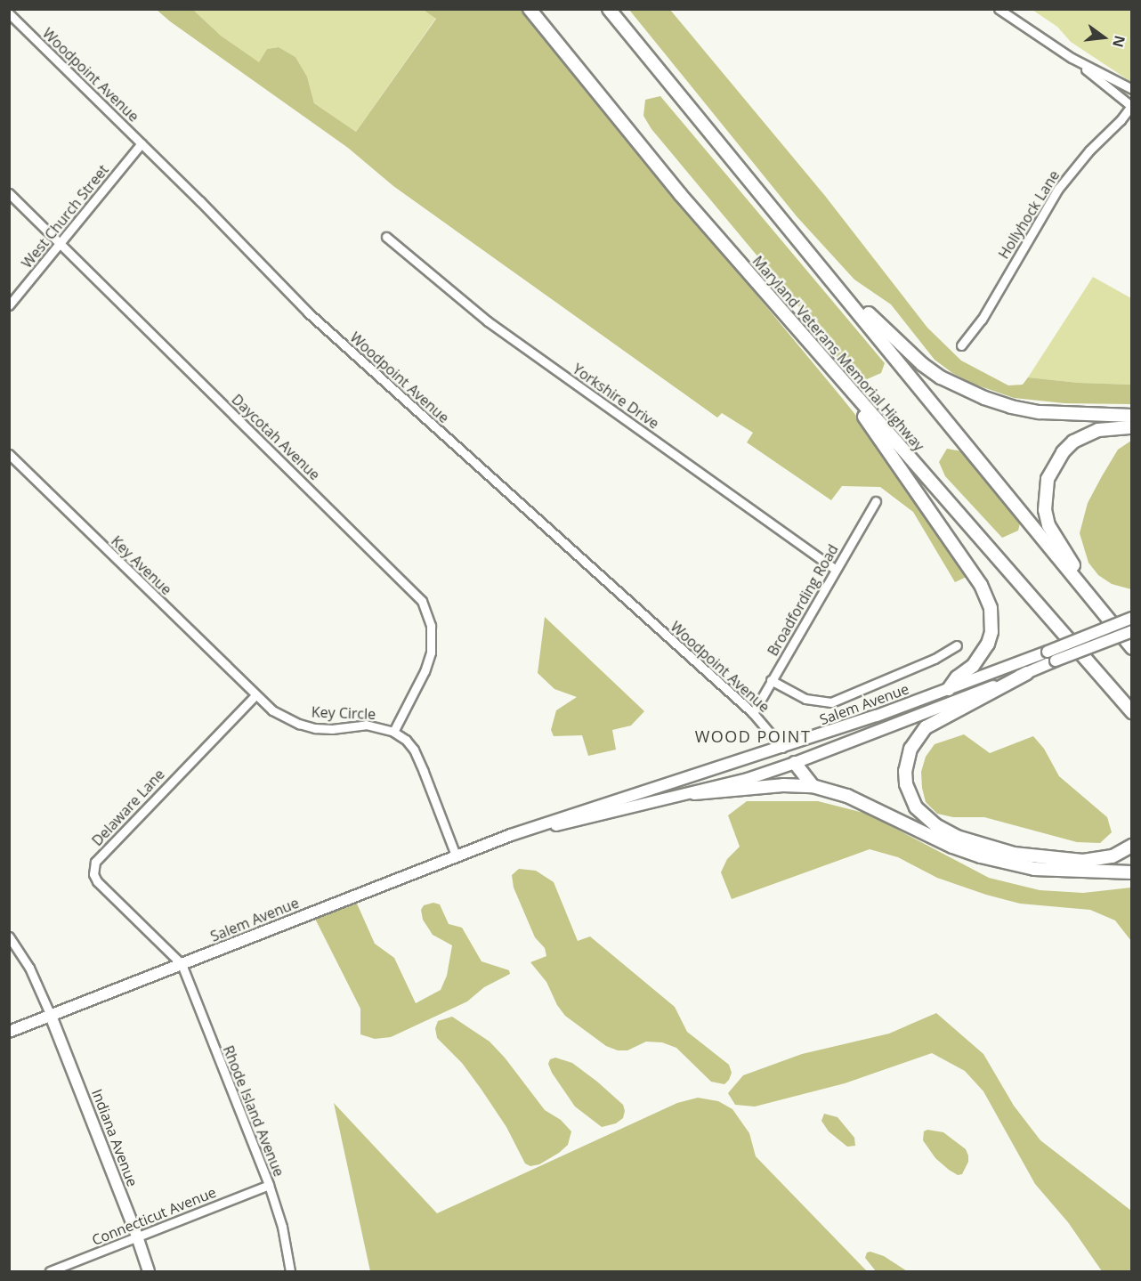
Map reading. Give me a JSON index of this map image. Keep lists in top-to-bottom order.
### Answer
{
  "streets": {
    "highway": ["Maryland Veterans Memorial Highway"],
    "main road": ["Salem Avenue", "Indiana Avenue"],
    "street": [
      "Woodpoint Avenue",
      "Hollyhock Lane",
      "West Church Street",
      "Yorkshire Drive",
      "Daycotah Avenue",
      "Key Avenue",
      "Broadfording Road",
      "Key Circle",
      "Delaware Lane",
      "Rhode Island Avenue",
      "Connecticut Avenue"
    ]
  },
  "crossings": [
    ["Woodpoint Avenue", "West Church Street"],
    ["Woodpoint Avenue", "Broadfording Road"],
    ["Woodpoint Avenue", "Salem Avenue"],
    ["West Church Street", "Daycotah Avenue"],
    ["Yorkshire Drive", "Broadfording Road"],
    ["Daycotah Avenue", "Key Circle"],
    ["Key Avenue", "Key Circle"],
    ["Key Avenue", "Delaware Lane"],
    ["Salem Avenue", "Key Circle"],
    ["Salem Avenue", "Delaware Lane"],
    ["Salem Avenue", "Rhode Island Avenue"],
    ["Salem Avenue", "Indiana Avenue"],
    ["Key Circle", "Delaware Lane"],
    ["Delaware Lane", "Rhode Island Avenue"],
    ["Rhode Island Avenue", "Connecticut Avenue"],
    ["Indiana Avenue", "Connecticut Avenue"]
  ],
  "districts": ["WOOD POINT"],
  "north": "right"
}
